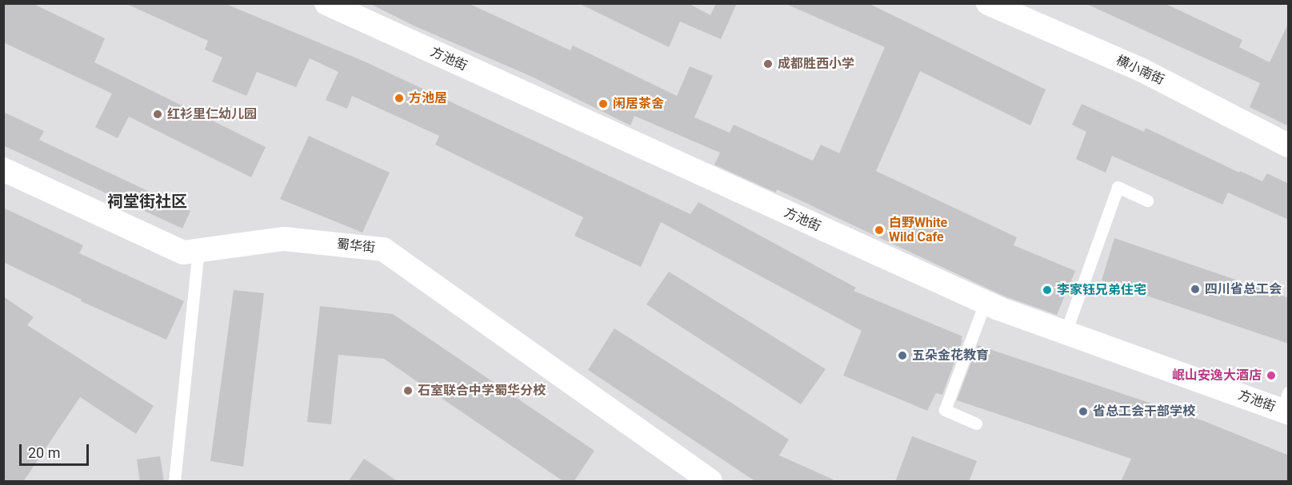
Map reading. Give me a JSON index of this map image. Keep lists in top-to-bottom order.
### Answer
{
  "streets": {
    "street": ["方池街", "横小南街", "蜀华街"]
  },
  "districts": ["祠堂街社区"],
  "places": [
    "成都胜西小学",
    "方池居",
    "闲居茶舍",
    "红衫里仁幼儿园",
    "白野White Wild Cafe",
    "四川省总工会",
    "李家钰兄弟住宅",
    "五朵金花教育",
    "岷山安逸大酒店",
    "石室联合中学蜀华分校",
    "省总工会干部学校"
  ],
  "scale_bar": "20 m"
}
